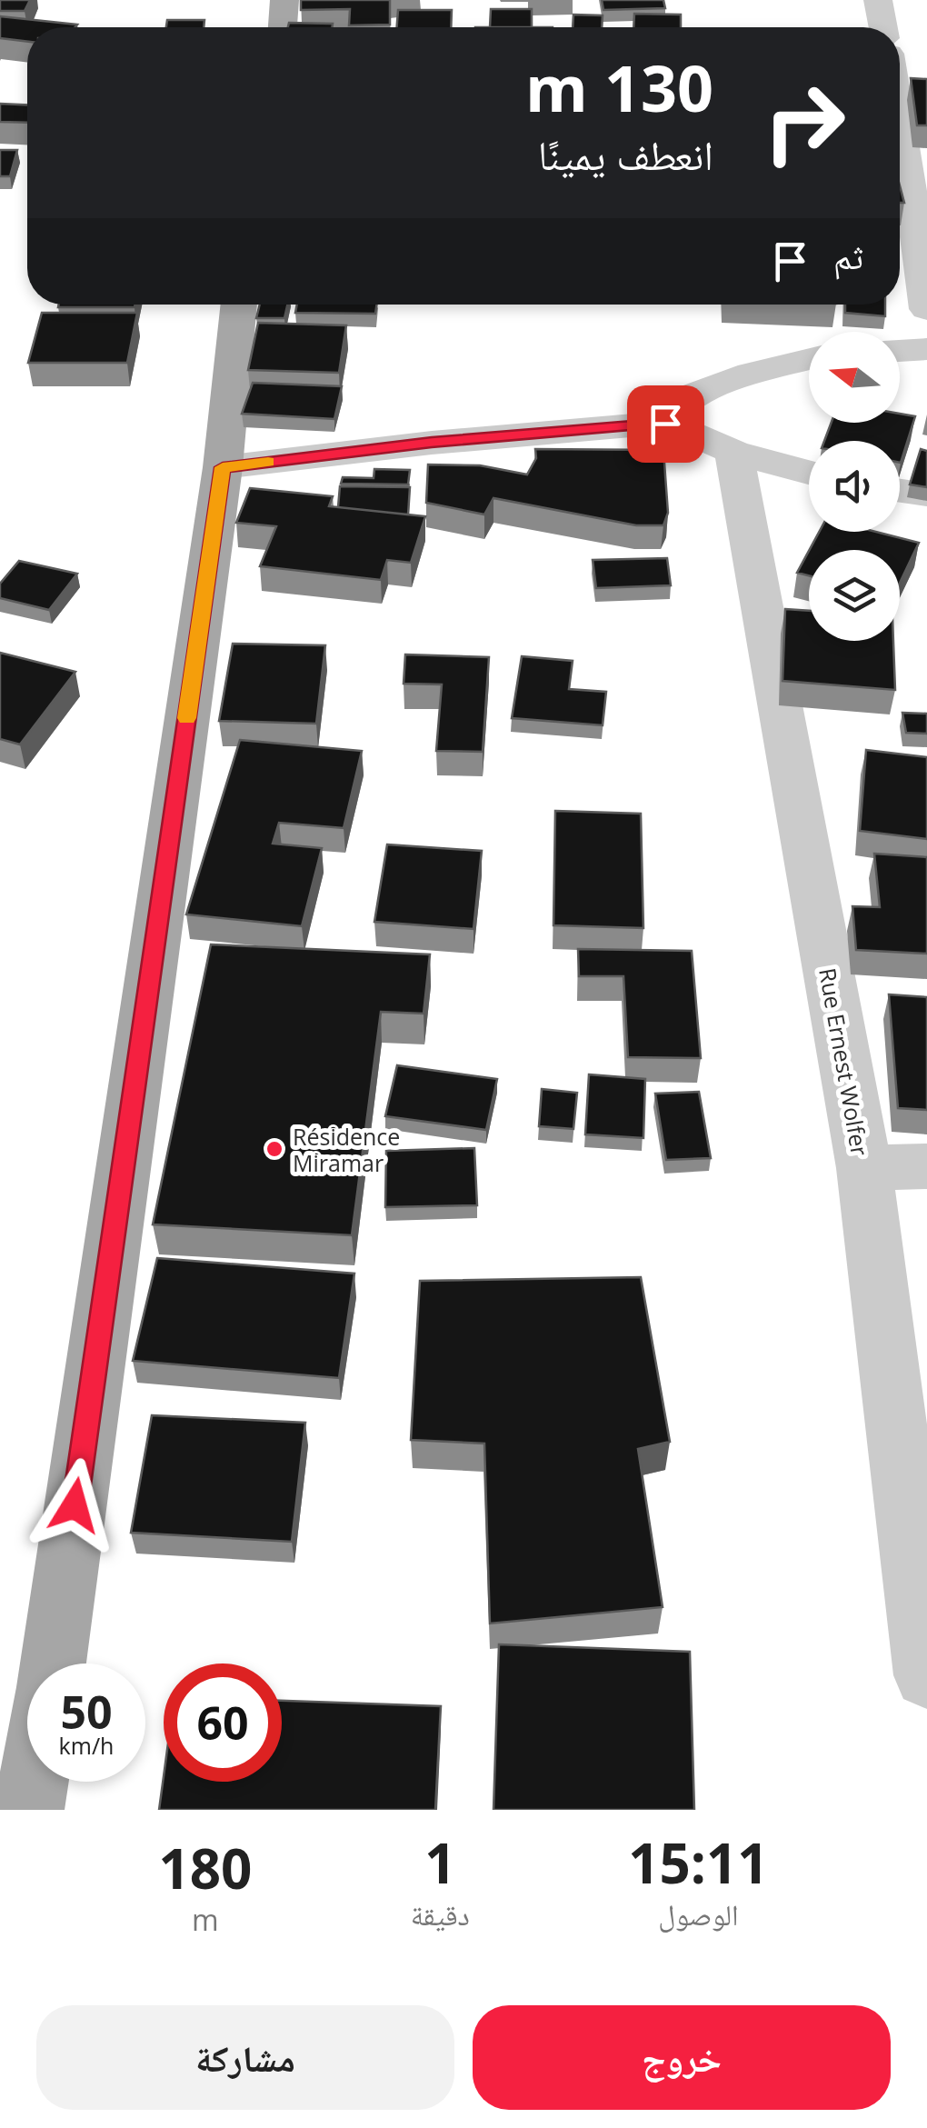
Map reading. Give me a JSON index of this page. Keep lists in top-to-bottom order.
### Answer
{
  "streets": {
    "street": ["Rue Ernest Wolfer"]
  },
  "places": ["Résidence Miramar"],
  "north": "left",
  "page": {
    "turn": ["130 m", "انعطف يمينًا"],
    "then": "ثم",
    "speed": "50 km/h",
    "limit": "60",
    "eta": [
      "15:11",
      "الوصول",
      "1",
      "دقيقة",
      "180",
      "m"
    ],
    "buttons": ["خروج", "مشاركة"]
  }
}
